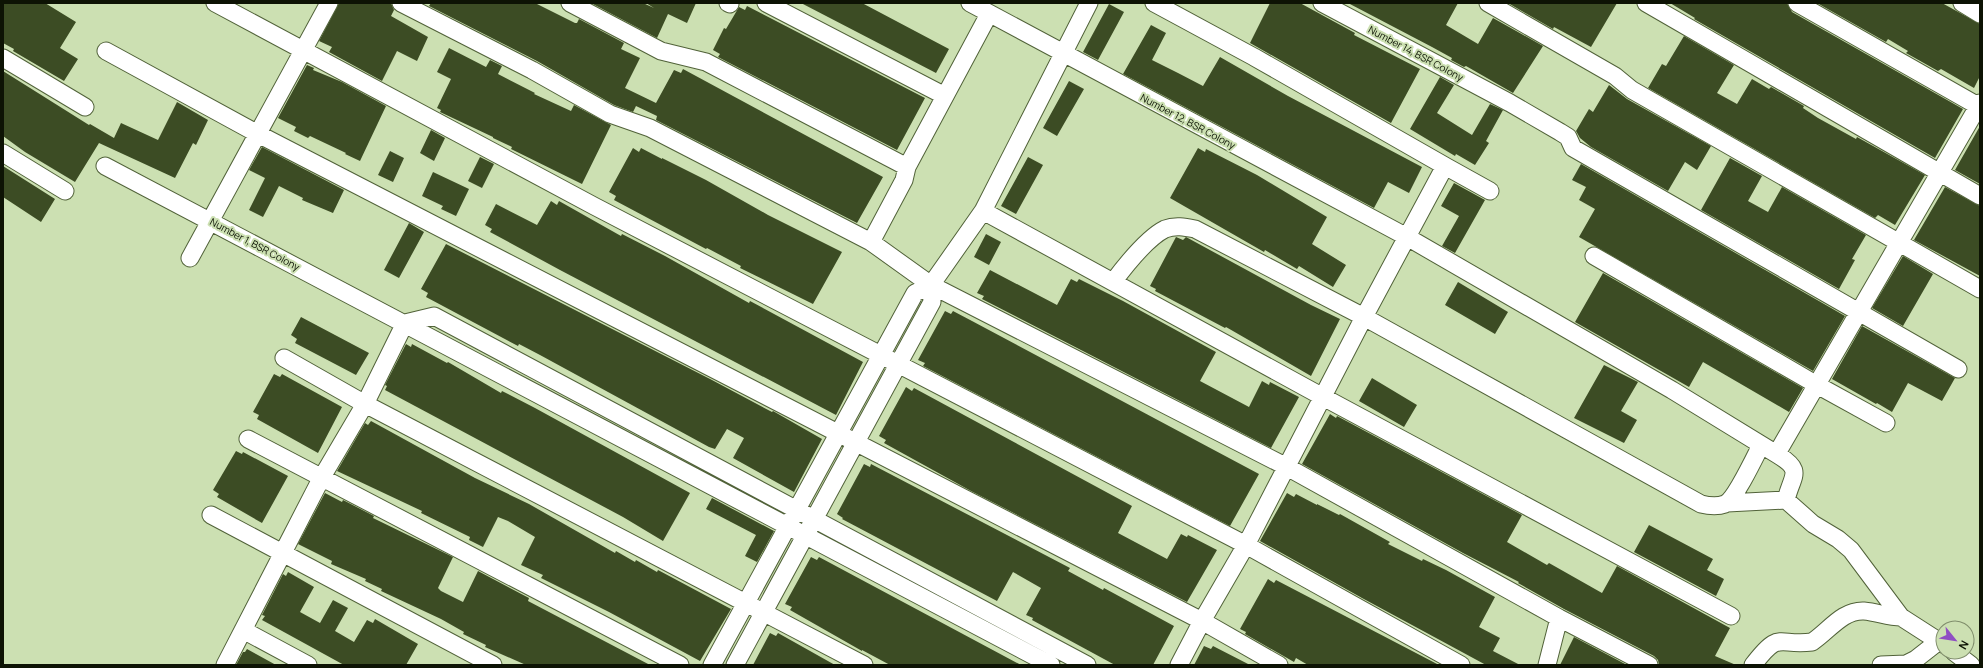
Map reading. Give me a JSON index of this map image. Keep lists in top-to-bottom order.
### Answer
{
  "streets": {
    "street": ["Number 14, BSR Colony", "Number 12, BSR Colony", "Number 1, BSR Colony"]
  },
  "north": "bottom right"
}
